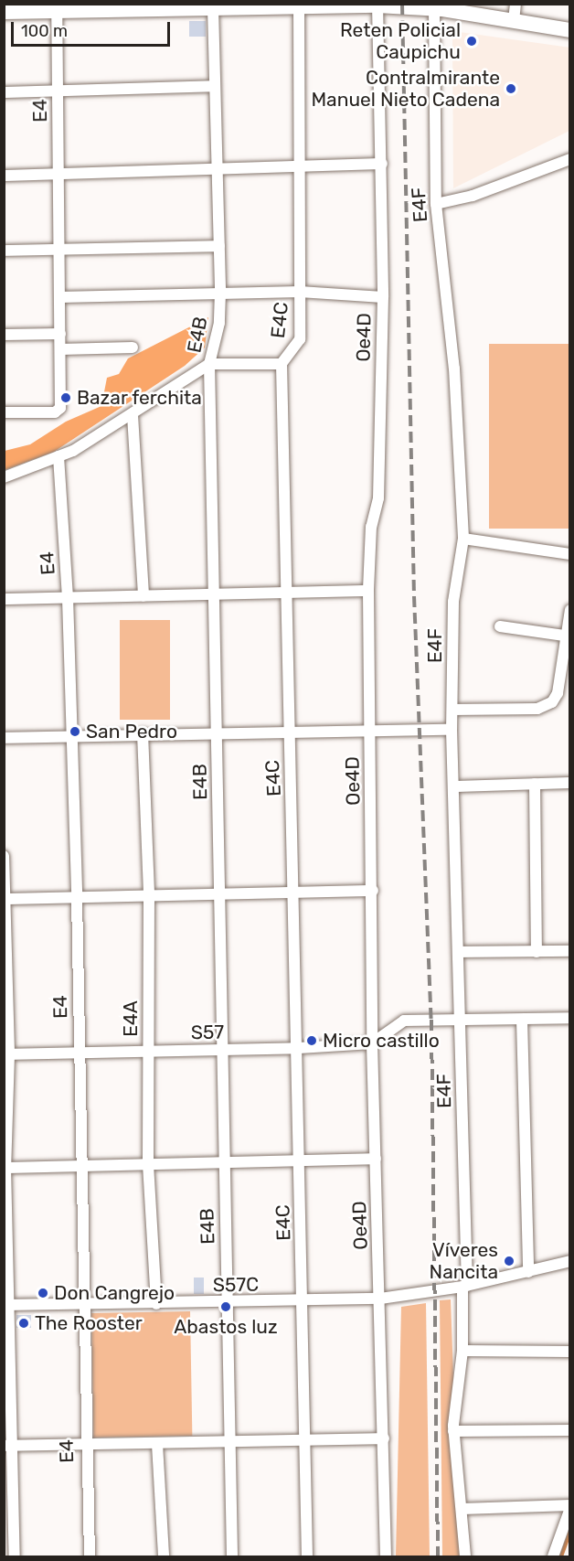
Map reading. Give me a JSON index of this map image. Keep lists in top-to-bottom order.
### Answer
{
  "streets": {
    "street": [
      "E4",
      "E4F",
      "E4C",
      "E4B",
      "Oe4D",
      "E4A",
      "S57",
      "S57C"
    ]
  },
  "crossings": [
    ["E4", "S57"],
    ["E4", "S57C"],
    ["E4F", "S57C"],
    ["E4C", "S57"],
    ["E4C", "S57C"],
    ["E4B", "S57"],
    ["E4B", "S57C"],
    ["Oe4D", "S57"],
    ["Oe4D", "S57C"],
    ["E4A", "S57"],
    ["E4A", "S57C"]
  ],
  "places": [
    "Reten Policial Caupichu",
    "Contralmirante Manuel Nieto Cadena",
    "Bazar ferchita",
    "San Pedro",
    "Micro castillo",
    "Víveres Nancita",
    "Don Cangrejo",
    "Abastos luz",
    "The Rooster"
  ],
  "scale_bar": "100 m"
}
